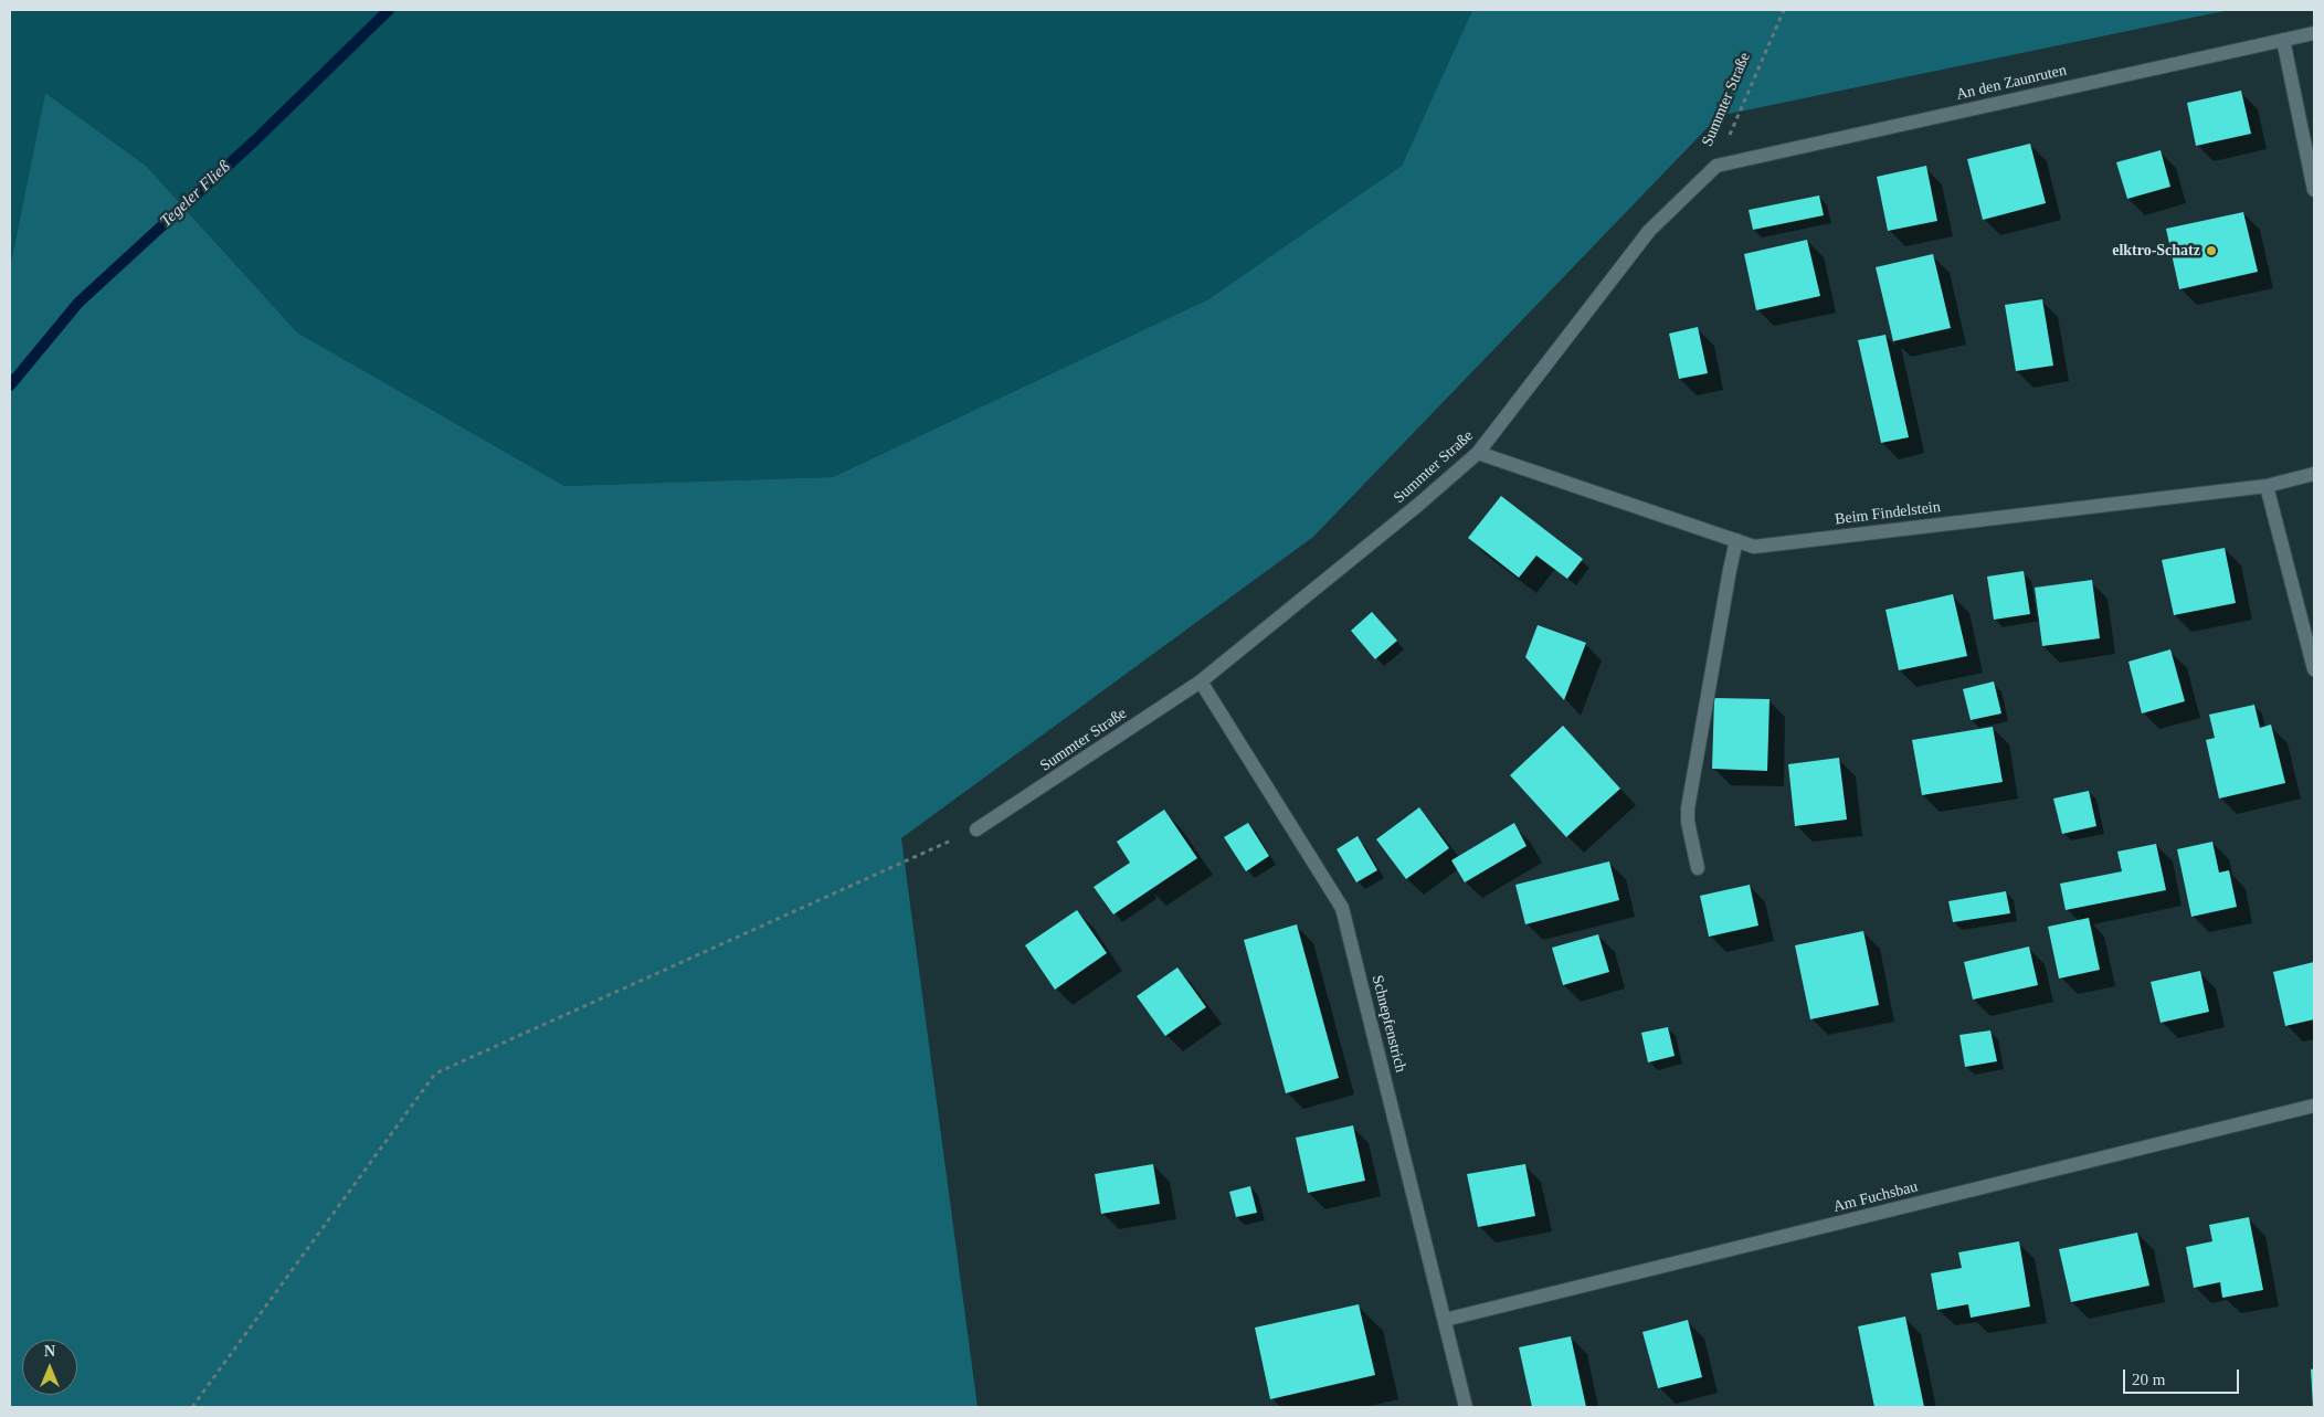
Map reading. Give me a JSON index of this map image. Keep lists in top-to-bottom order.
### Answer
{
  "streets": {
    "street": [
      "An den Zaunruten",
      "Summter Straße",
      "Beim Findelstein",
      "Schnepfenstrich",
      "Am Fuchsbau"
    ]
  },
  "crossings": [
    ["An den Zaunruten", "Summter Straße"],
    ["Summter Straße", "Beim Findelstein"],
    ["Summter Straße", "Schnepfenstrich"],
    ["Schnepfenstrich", "Am Fuchsbau"]
  ],
  "water": ["Tegeler Fließ"],
  "places": ["elktro-Schatz"],
  "scale_bar": "20 m",
  "north": "top"
}
